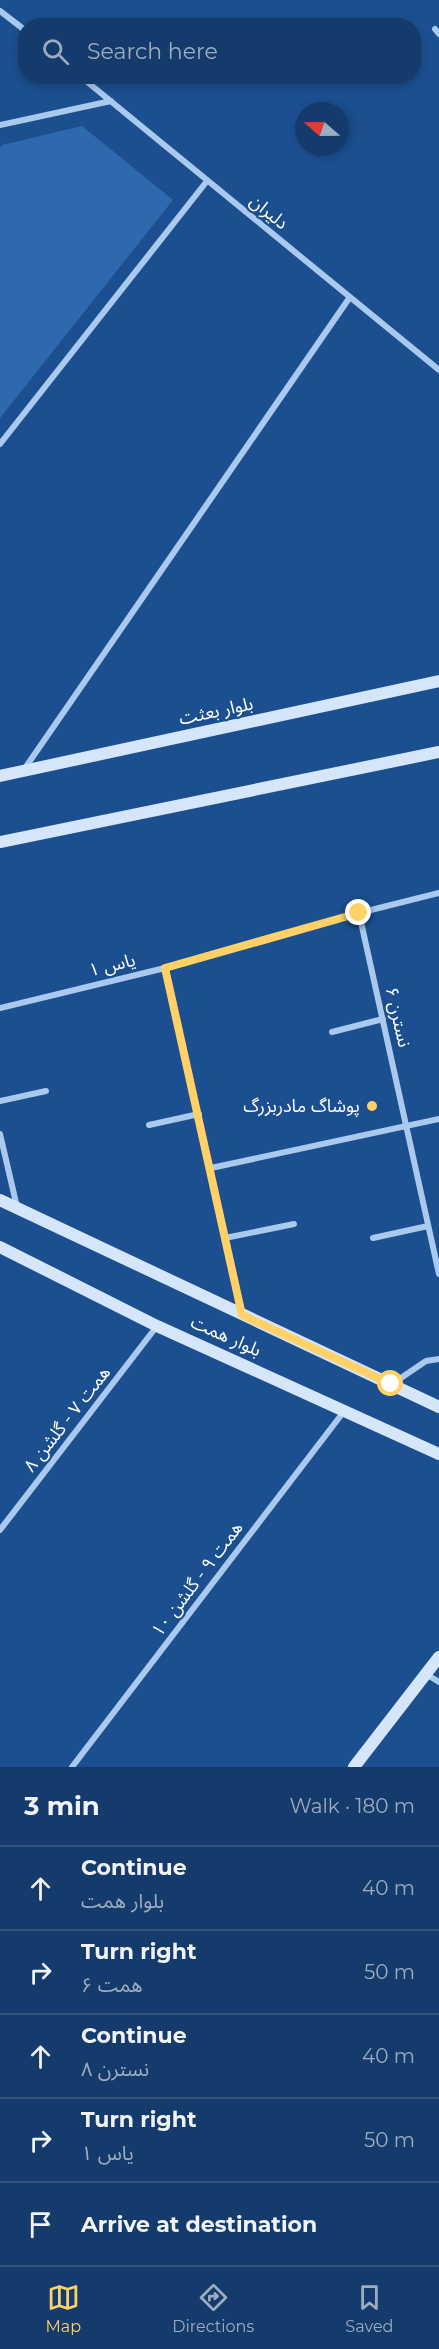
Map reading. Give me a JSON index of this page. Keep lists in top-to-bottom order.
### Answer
{
  "streets": {
    "street": [
      "دلیران",
      "بلوار بعثت",
      "یاس ۱",
      "نسترن ۶",
      "بلوار همت",
      "همت ۷ - گلشن ۸",
      "همت ۹ - گلشن ۱۰"
    ]
  },
  "crossings": [
    ["یاس ۱", "نسترن ۶"],
    ["بلوار همت", "همت ۷ - گلشن ۸"],
    ["بلوار همت", "همت ۹ - گلشن ۱۰"]
  ],
  "places": ["پوشاگ مادربزرگ"],
  "north": "left",
  "page": {
    "search": "Search here",
    "heading": ["3 min", "Walk · 180 m"],
    "list": [
      ["Continue", "بلوار همت", "40 m"],
      ["Turn right", "همت ۶", "50 m"],
      ["Continue", "نسترن ۸", "40 m"],
      ["Turn right", "یاس ۱", "50 m"],
      "Arrive at destination"
    ],
    "nav": ["Map", "Directions", "Saved"]
  }
}
